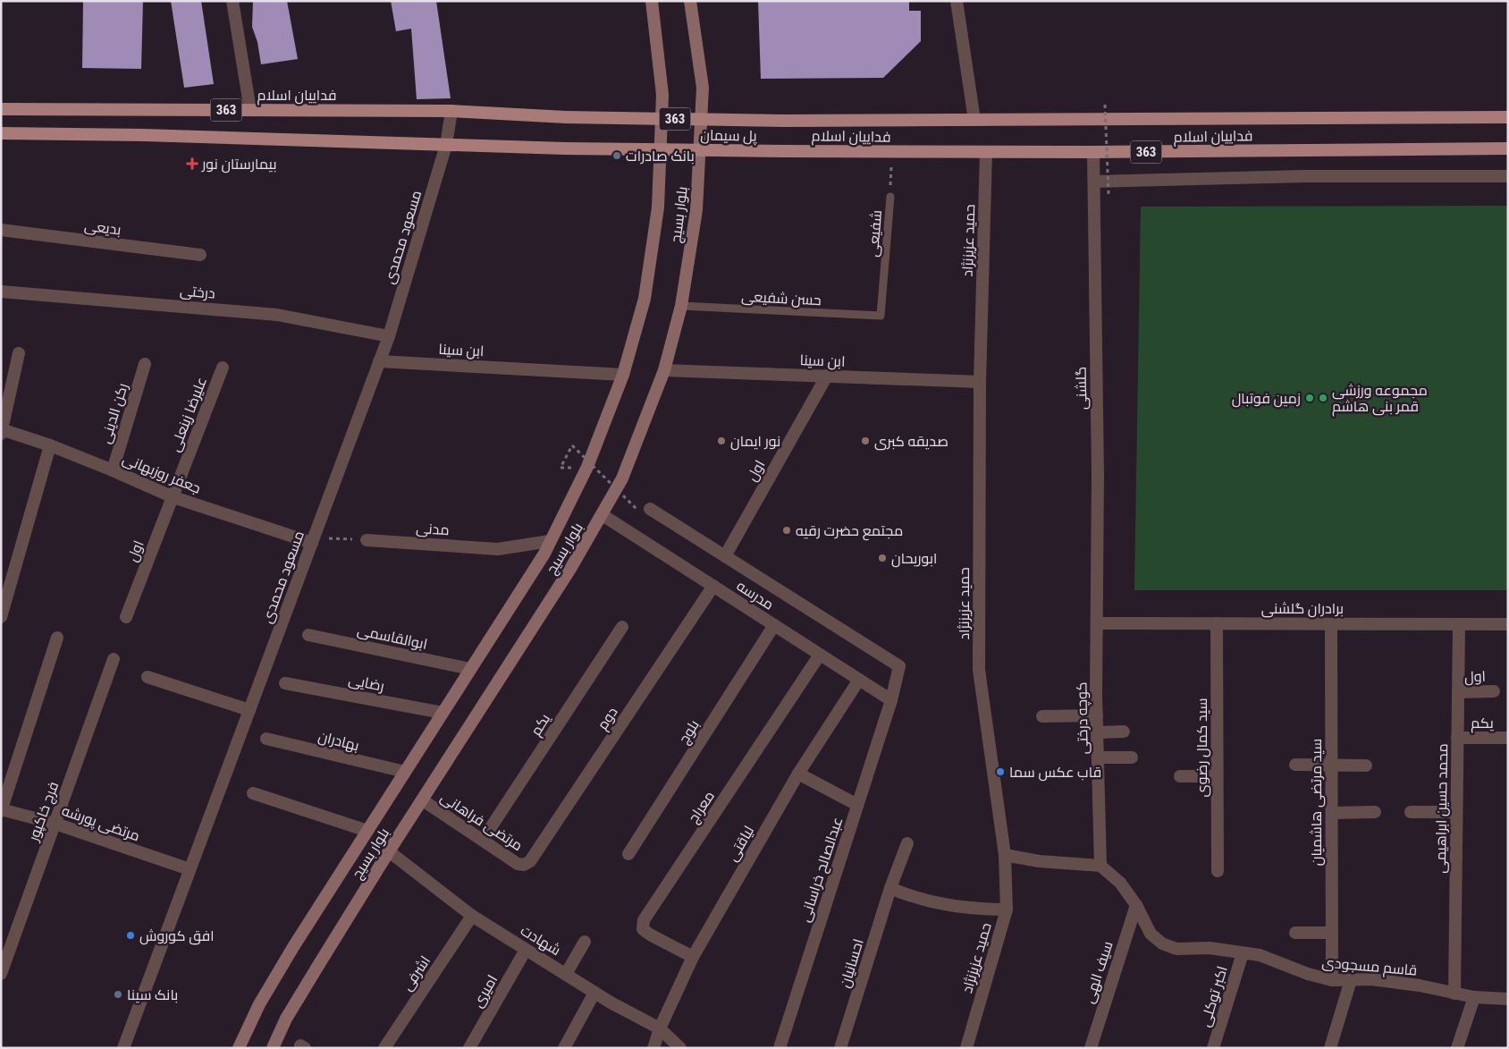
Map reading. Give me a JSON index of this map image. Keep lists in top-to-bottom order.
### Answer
{
  "streets": {
    "main road": [
      "فداییان اسلام",
      "363",
      "پل سیمان",
      "بلوار بسیج"
    ],
    "street": [
      "بدیعی",
      "مسعود محمدی",
      "حمید عزیزنژاد",
      "درختی",
      "ابن سینا",
      "گلشنی",
      "رکن الدینی",
      "علیرضا زینعلی",
      "اول",
      "جعفر روزبهانی",
      "مدنی",
      "مدرسه",
      "برادران گلشنی",
      "ابوالقاسمی",
      "رضایی",
      "دوم",
      "کوچه درختی",
      "یکم",
      "بلوچ",
      "بهادران",
      "سید کمال رضوی",
      "سید مرتضی هاشمیان",
      "معراج",
      "محمد حسین ابراهیمی",
      "فرج خاکپور",
      "مرتضی فراهانی",
      "مرتضی پورشه",
      "لیاقتی",
      "عبدالصالح خراسانی",
      "شهادت",
      "احسانیان",
      "قاسم مسجودی",
      "سیف الهی",
      "اشرفی",
      "امیری",
      "اکبر توکلی"
    ],
    "lane": ["شفیعی", "حسن شفیعی"]
  },
  "crossings": [
    ["فداییان اسلام", "پل سیمان"],
    ["فداییان اسلام", "شفیعی"],
    ["فداییان اسلام", "مسعود محمدی"],
    ["فداییان اسلام", "حمید عزیزنژاد"],
    ["فداییان اسلام", "گلشنی"],
    ["363", "پل سیمان"],
    ["363", "مسعود محمدی"],
    ["پل سیمان", "مسعود محمدی"],
    ["بلوار بسیج", "حسن شفیعی"],
    ["بلوار بسیج", "ابن سینا"],
    ["بلوار بسیج", "مدنی"],
    ["بلوار بسیج", "مدرسه"],
    ["بلوار بسیج", "ابوالقاسمی"],
    ["بلوار بسیج", "رضایی"],
    ["بلوار بسیج", "بهادران"],
    ["بلوار بسیج", "مرتضی فراهانی"],
    ["بلوار بسیج", "شهادت"],
    ["شفیعی", "حسن شفیعی"],
    ["مسعود محمدی", "درختی"],
    ["مسعود محمدی", "ابن سینا"],
    ["مسعود محمدی", "جعفر روزبهانی"],
    ["مسعود محمدی", "مرتضی پورشه"],
    ["حمید عزیزنژاد", "ابن سینا"],
    ["ابن سینا", "اول"],
    ["گلشنی", "برادران گلشنی"],
    ["گلشنی", "کوچه درختی"],
    ["رکن الدینی", "جعفر روزبهانی"],
    ["علیرضا زینعلی", "اول"],
    ["علیرضا زینعلی", "جعفر روزبهانی"],
    ["اول", "جعفر روزبهانی"],
    ["اول", "محمد حسین ابراهیمی"],
    ["اول", "عبدالصالح خراسانی"],
    ["مدرسه", "دوم"],
    ["مدرسه", "بلوچ"],
    ["مدرسه", "معراج"],
    ["مدرسه", "لیاقتی"],
    ["مدرسه", "عبدالصالح خراسانی"],
    ["برادران گلشنی", "کوچه درختی"],
    ["برادران گلشنی", "سید کمال رضوی"],
    ["برادران گلشنی", "سید مرتضی هاشمیان"],
    ["برادران گلشنی", "محمد حسین ابراهیمی"],
    ["دوم", "مرتضی فراهانی"],
    ["کوچه درختی", "قاسم مسجودی"],
    ["یکم", "محمد حسین ابراهیمی"],
    ["یکم", "مرتضی فراهانی"],
    ["سید مرتضی هاشمیان", "قاسم مسجودی"],
    ["معراج", "لیاقتی"],
    ["محمد حسین ابراهیمی", "قاسم مسجودی"],
    ["فرج خاکپور", "مرتضی پورشه"],
    ["لیاقتی", "شهادت"],
    ["شهادت", "اشرفی"],
    ["شهادت", "امیری"],
    ["قاسم مسجودی", "سیف الهی"],
    ["قاسم مسجودی", "اکبر توکلی"]
  ],
  "places": {
    "other": [
      "بانک صادرات",
      "زمین فوتبال",
      "مجموعه ورزشی قمر بنی هاشم",
      "نور ایمان",
      "صدیقه کبری",
      "مجتمع حضرت رقیه",
      "ابوریحان",
      "قاب عکس سما",
      "افق کوروش",
      "بانک سینا"
    ],
    "health": ["بیمارستان نور"]
  }
}
